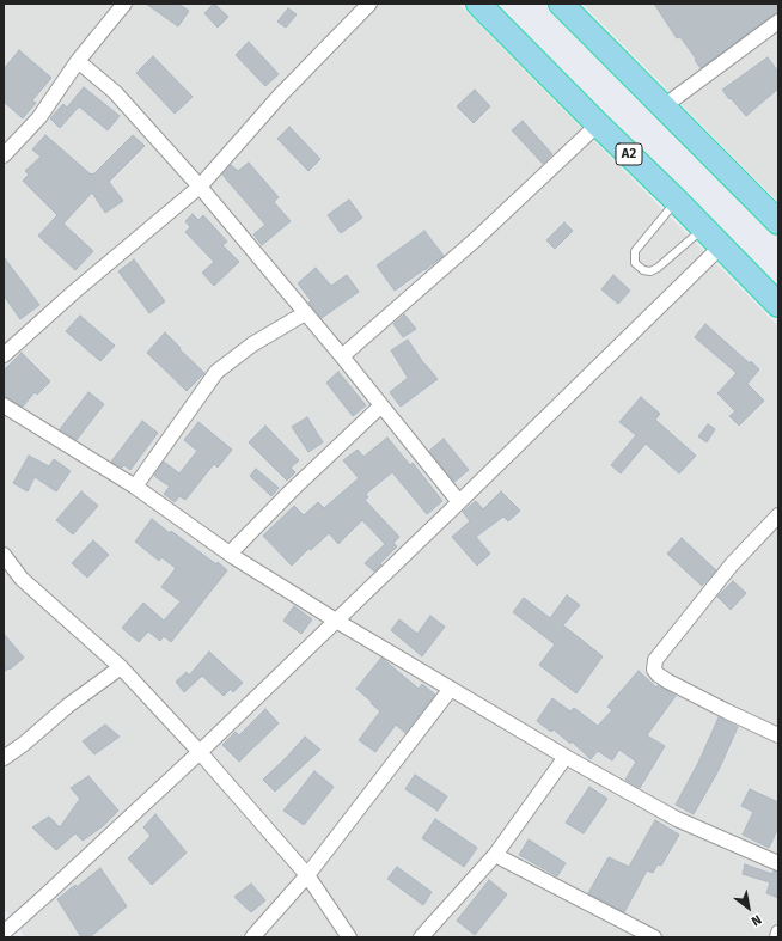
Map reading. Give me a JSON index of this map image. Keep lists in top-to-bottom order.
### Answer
{
  "streets": {
    "highway": ["A2"]
  },
  "north": "bottom right"
}
